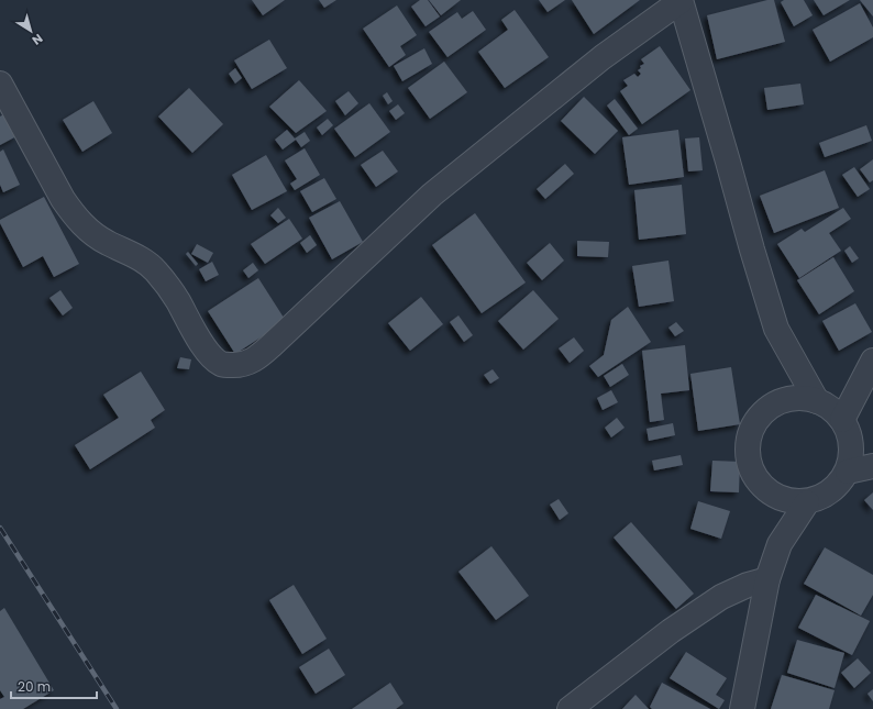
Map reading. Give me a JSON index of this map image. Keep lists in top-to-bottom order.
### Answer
{
  "scale_bar": "20 m",
  "north": "bottom right"
}
